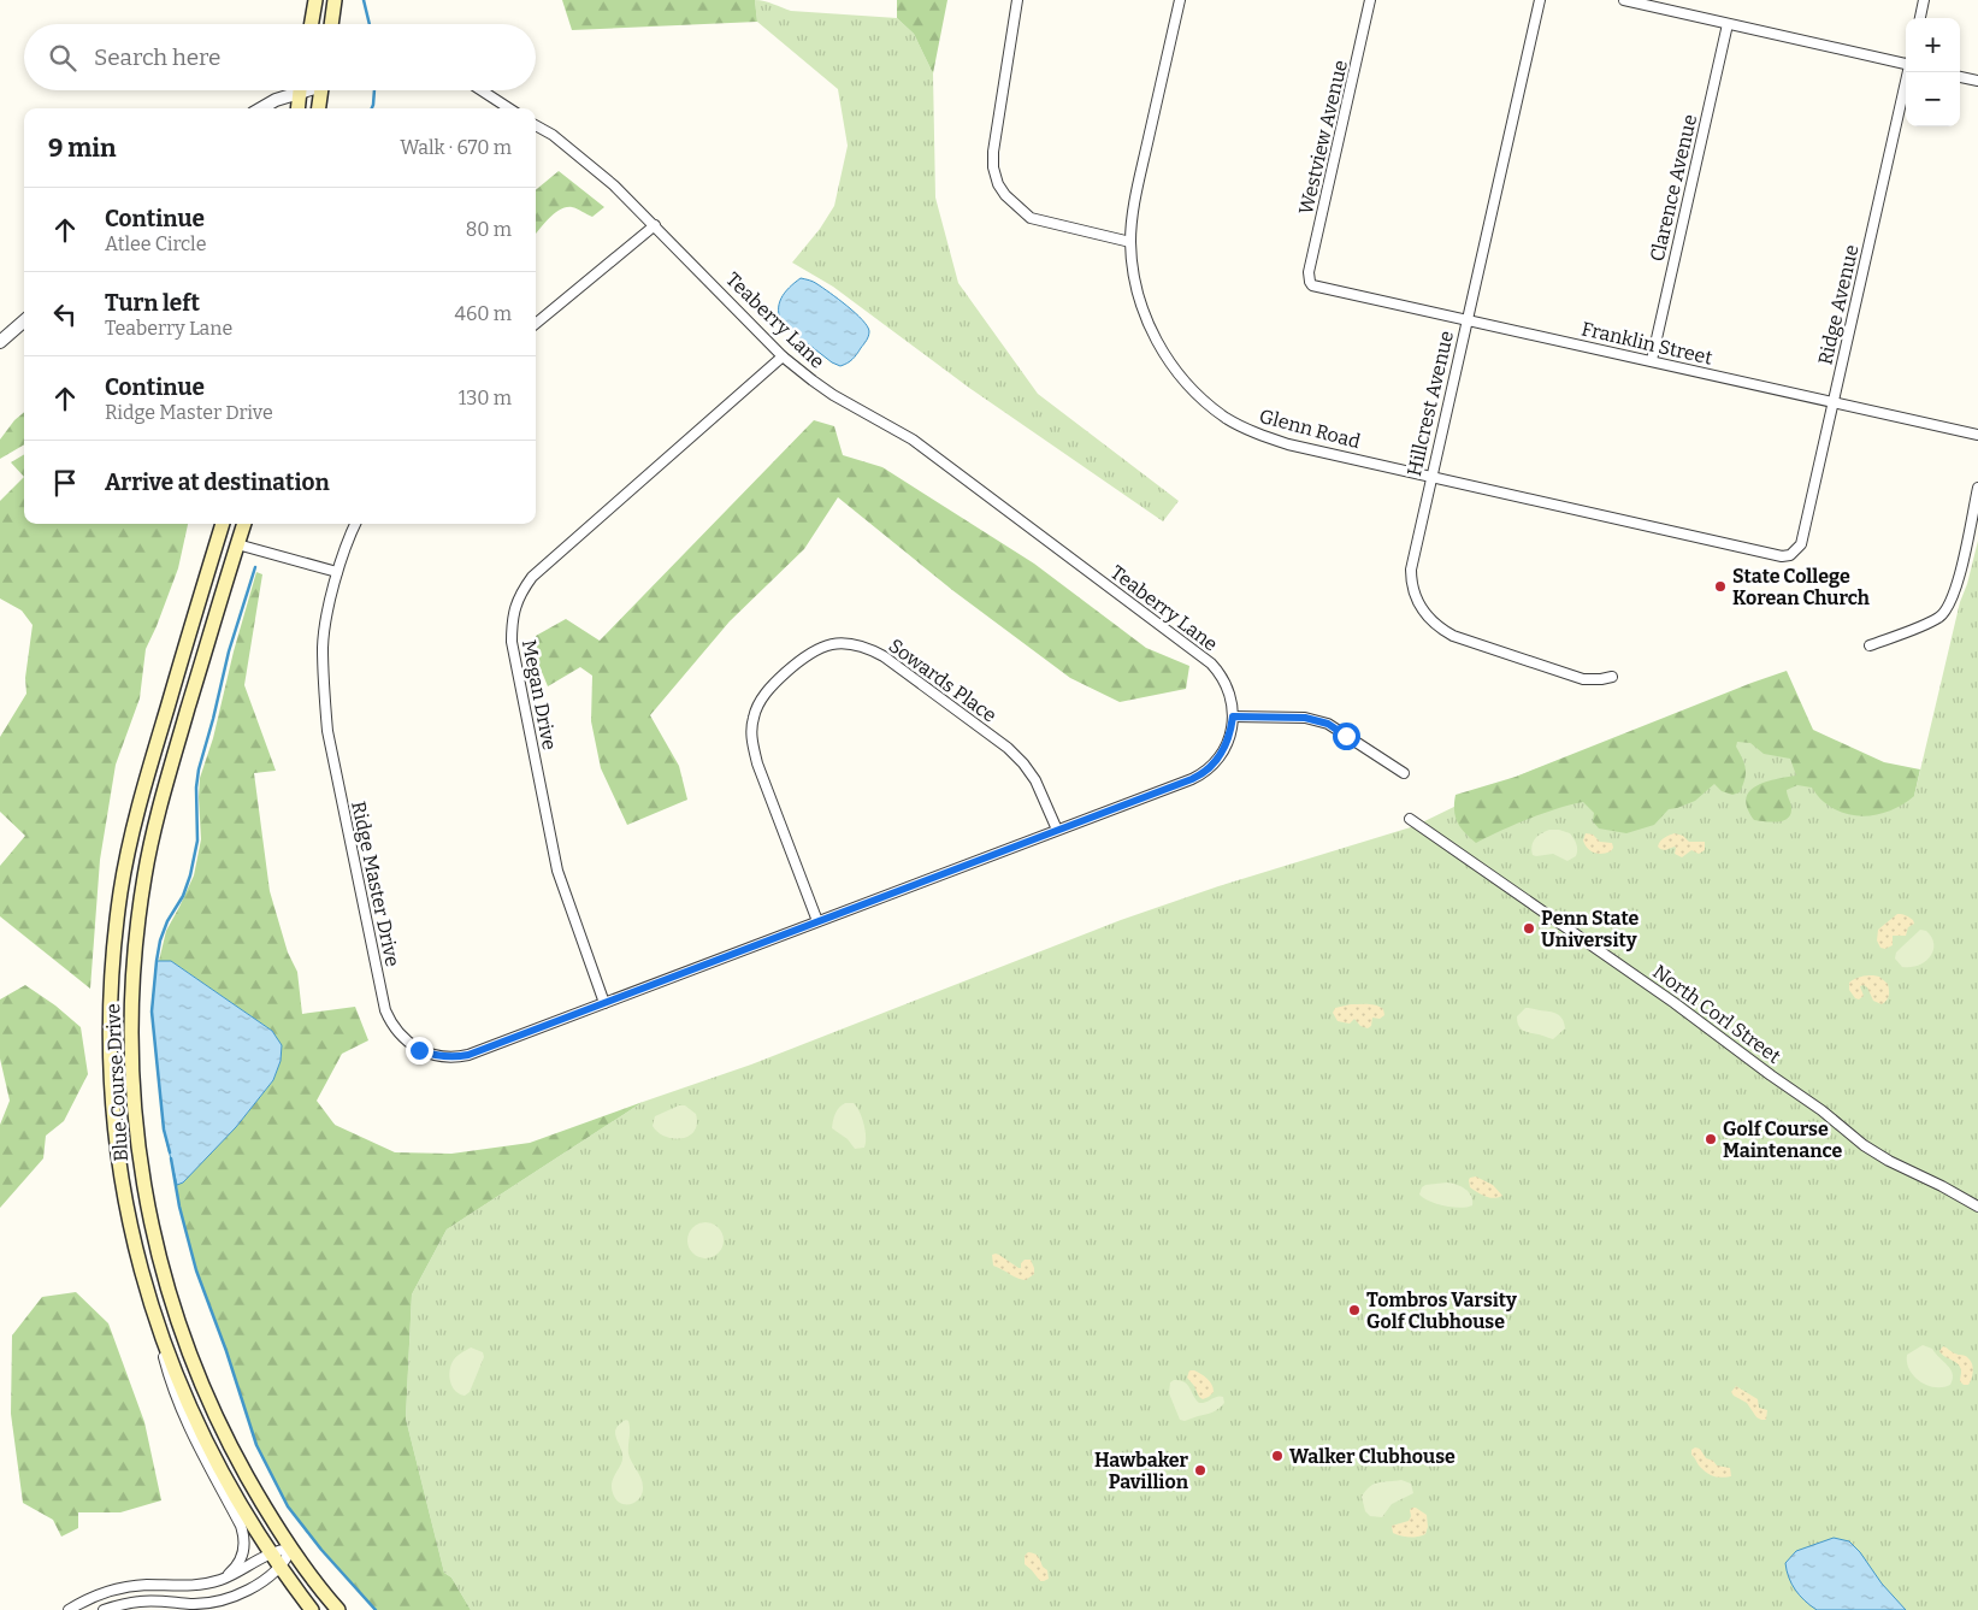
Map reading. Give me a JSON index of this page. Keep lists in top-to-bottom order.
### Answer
{
  "streets": {
    "main road": ["Blue Course Drive"],
    "street": [
      "Westview Avenue",
      "Clarence Avenue",
      "Ridge Avenue",
      "Teaberry Lane",
      "Franklin Street",
      "Hillcrest Avenue",
      "Glenn Road",
      "Sowards Place",
      "Megan Drive",
      "Ridge Master Drive",
      "North Corl Street"
    ]
  },
  "crossings": [
    ["Westview Avenue", "Franklin Street"],
    ["Clarence Avenue", "Franklin Street"],
    ["Ridge Avenue", "Franklin Street"],
    ["Ridge Avenue", "Glenn Road"],
    ["Teaberry Lane", "Sowards Place"],
    ["Teaberry Lane", "Megan Drive"],
    ["Teaberry Lane", "Ridge Master Drive"],
    ["Franklin Street", "Hillcrest Avenue"],
    ["Hillcrest Avenue", "Glenn Road"],
    ["Megan Drive", "Ridge Master Drive"]
  ],
  "places": [
    "State College Korean Church",
    "Penn State University",
    "Golf Course Maintenance",
    "Tombros Varsity Golf Clubhouse",
    "Walker Clubhouse",
    "Hawbaker Pavillion"
  ],
  "page": {
    "map_buttons": ["+", "−"],
    "search": "Search here",
    "heading": ["9 min", "Walk · 670 m"],
    "list": [
      ["Continue", "Atlee Circle", "80 m"],
      ["Turn left", "Teaberry Lane", "460 m"],
      ["Continue", "Ridge Master Drive", "130 m"],
      "Arrive at destination"
    ]
  }
}
